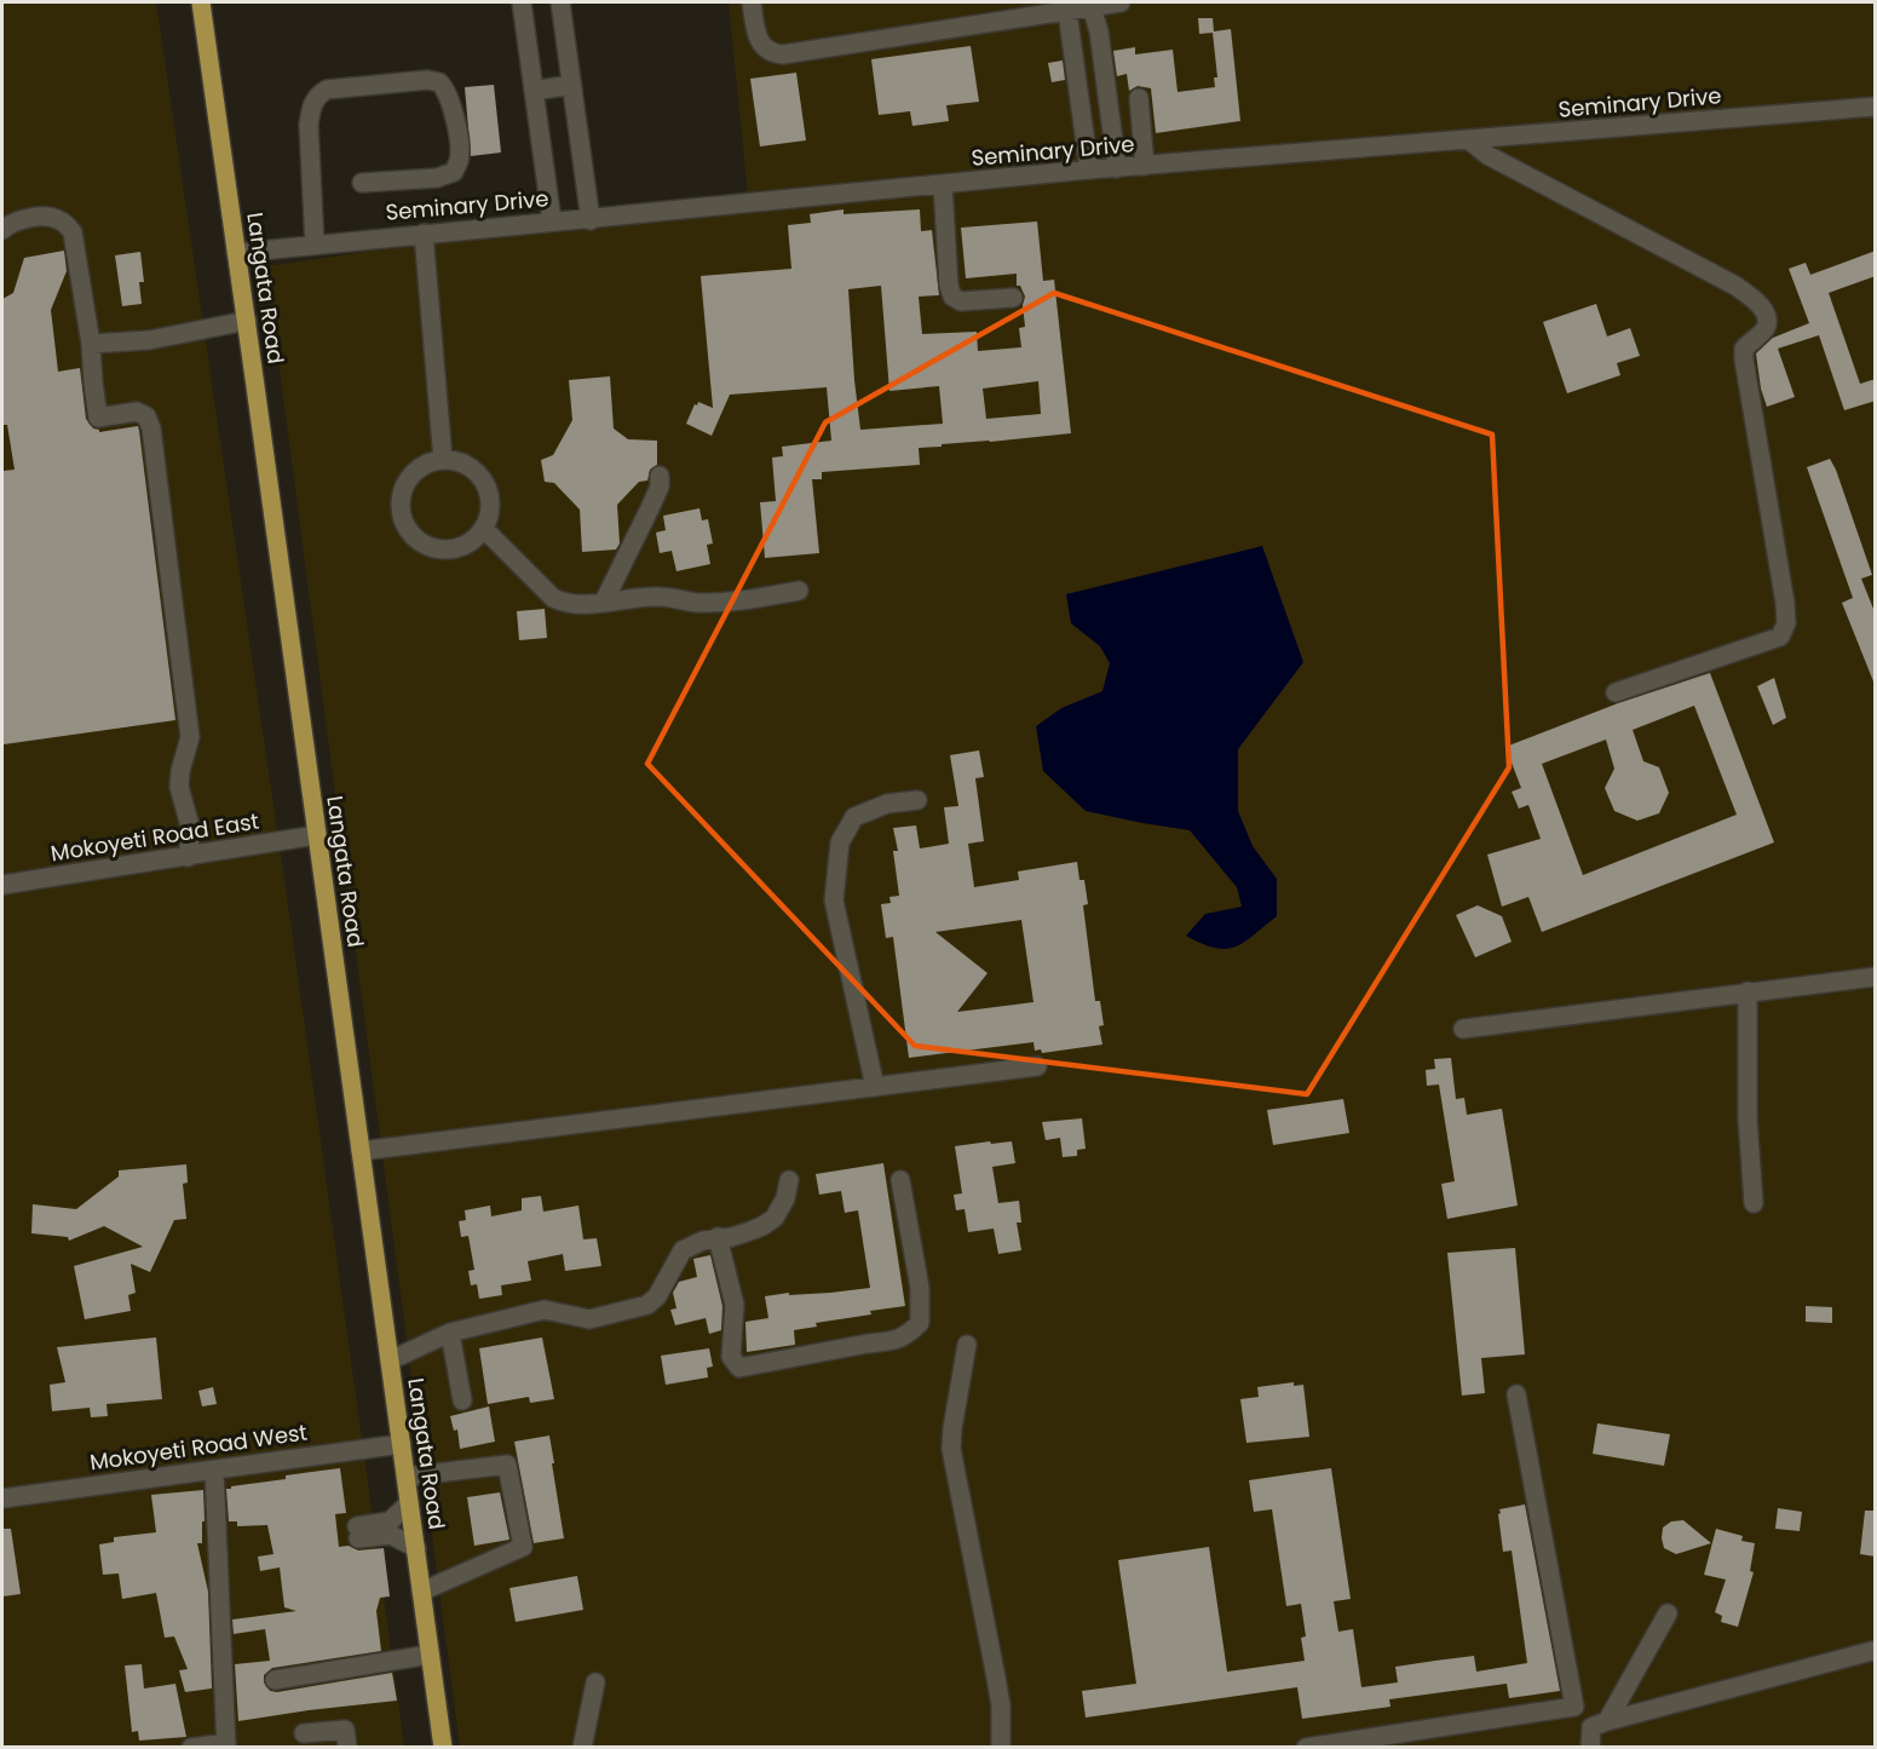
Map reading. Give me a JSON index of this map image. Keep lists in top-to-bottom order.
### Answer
{
  "streets": {
    "main road": ["Langata Road"],
    "street": ["Seminary Drive", "Mokoyeti Road East", "Mokoyeti Road West"]
  },
  "crossings": [
    ["Seminary Drive", "Langata Road"],
    ["Langata Road", "Mokoyeti Road East"],
    ["Langata Road", "Mokoyeti Road West"]
  ]
}
